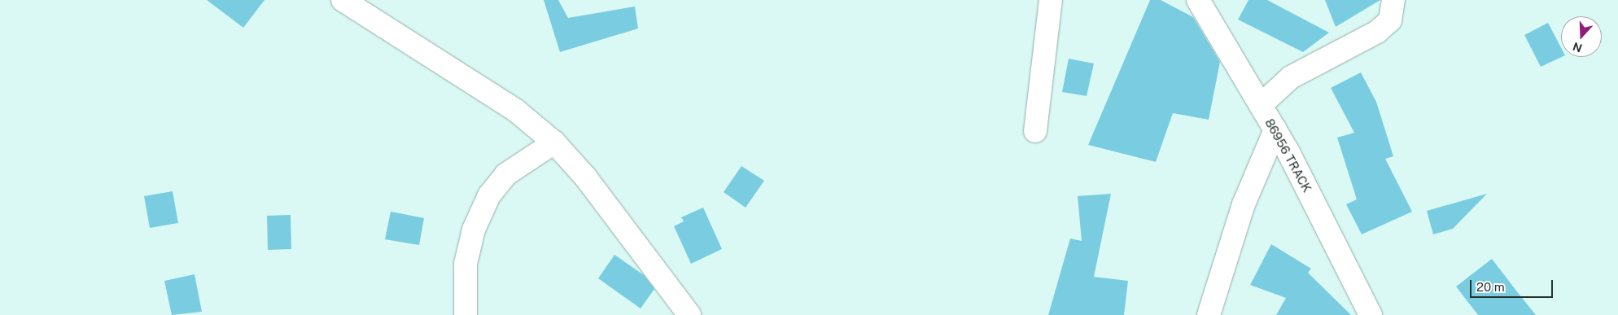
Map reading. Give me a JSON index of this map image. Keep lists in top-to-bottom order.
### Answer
{
  "streets": {
    "street": ["86956 TRACK"]
  },
  "scale_bar": "20 m",
  "north": "bottom"
}
